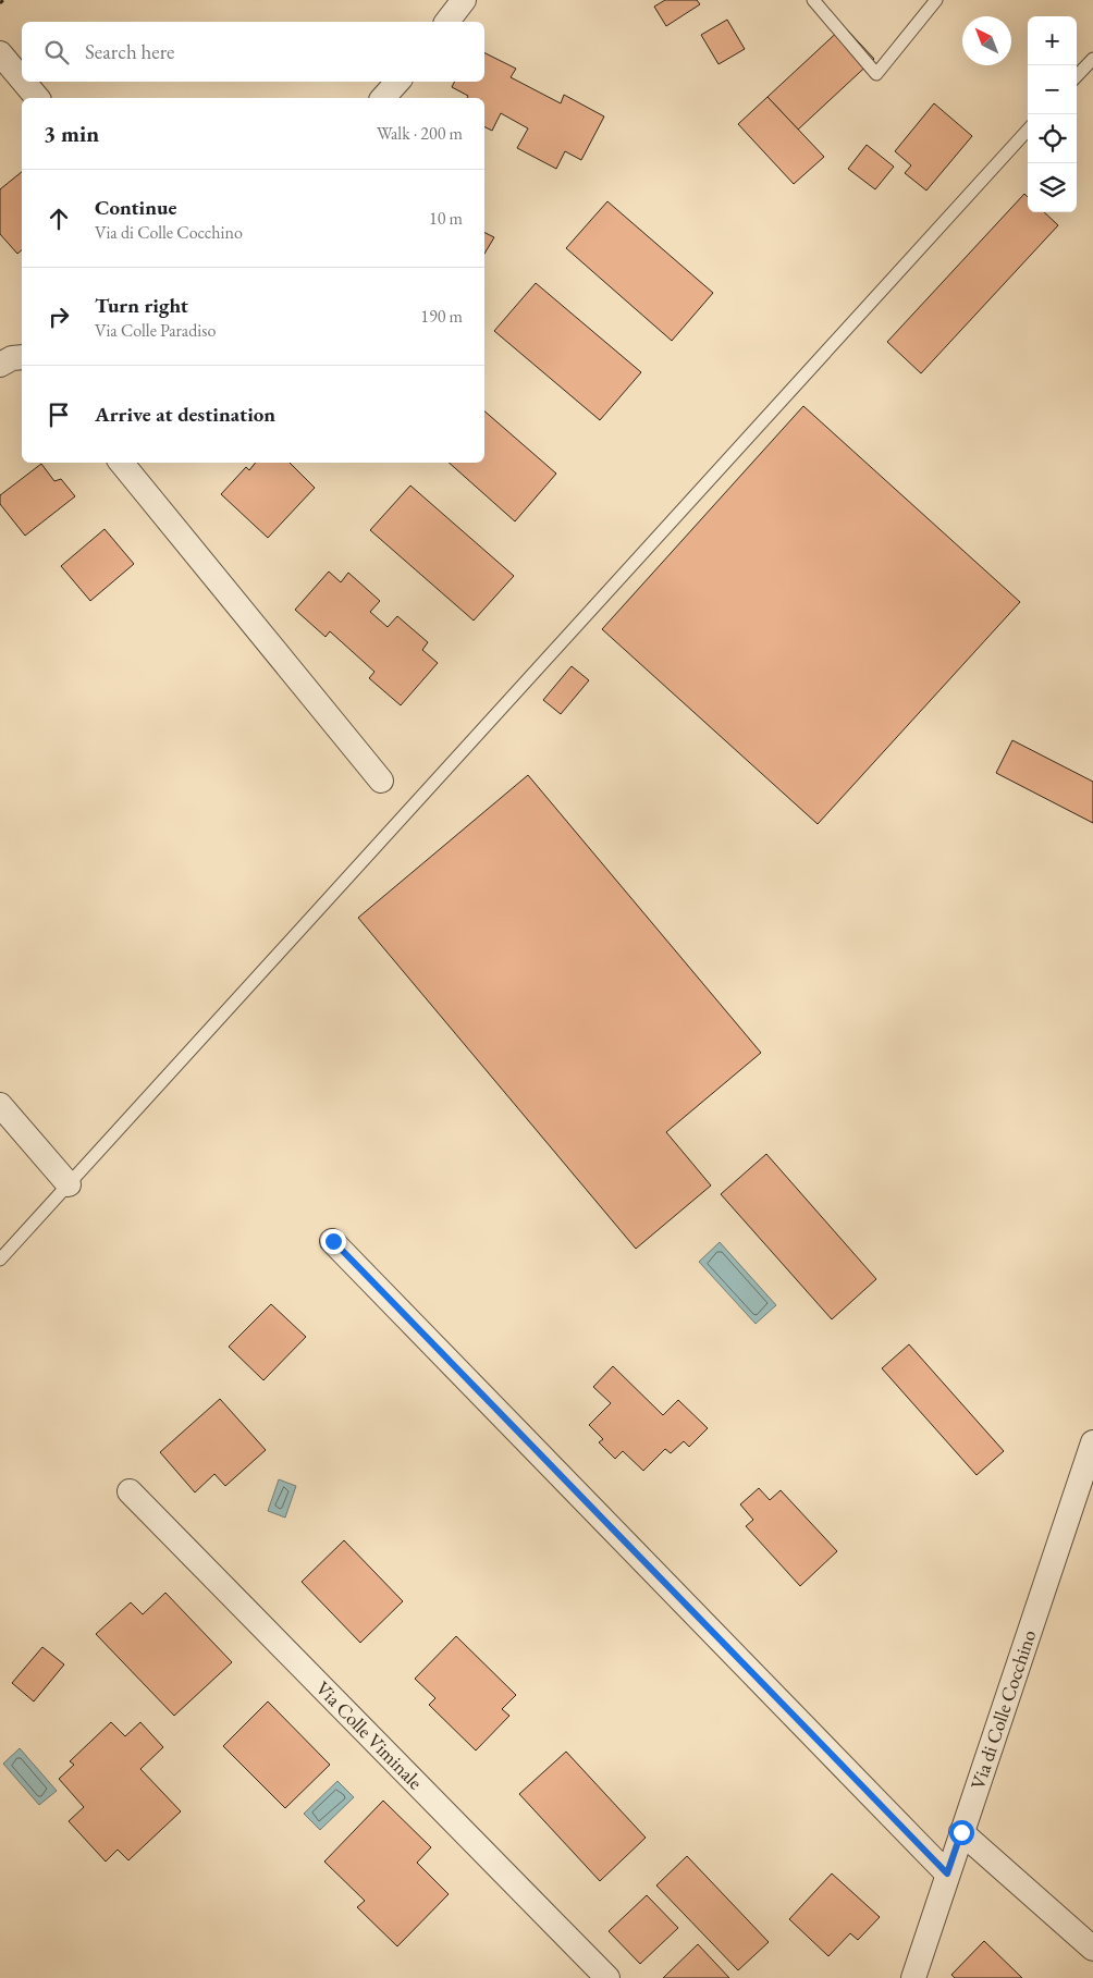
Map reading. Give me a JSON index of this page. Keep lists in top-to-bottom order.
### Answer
{
  "streets": {
    "street": ["Via di Colle Cocchino", "Via Colle Viminale"]
  },
  "north": "top left",
  "page": {
    "map_buttons": ["+", "−"],
    "search": "Search here",
    "heading": ["3 min", "Walk · 200 m"],
    "list": [
      ["Continue", "Via di Colle Cocchino", "10 m"],
      ["Turn right", "Via Colle Paradiso", "190 m"],
      "Arrive at destination"
    ]
  }
}
